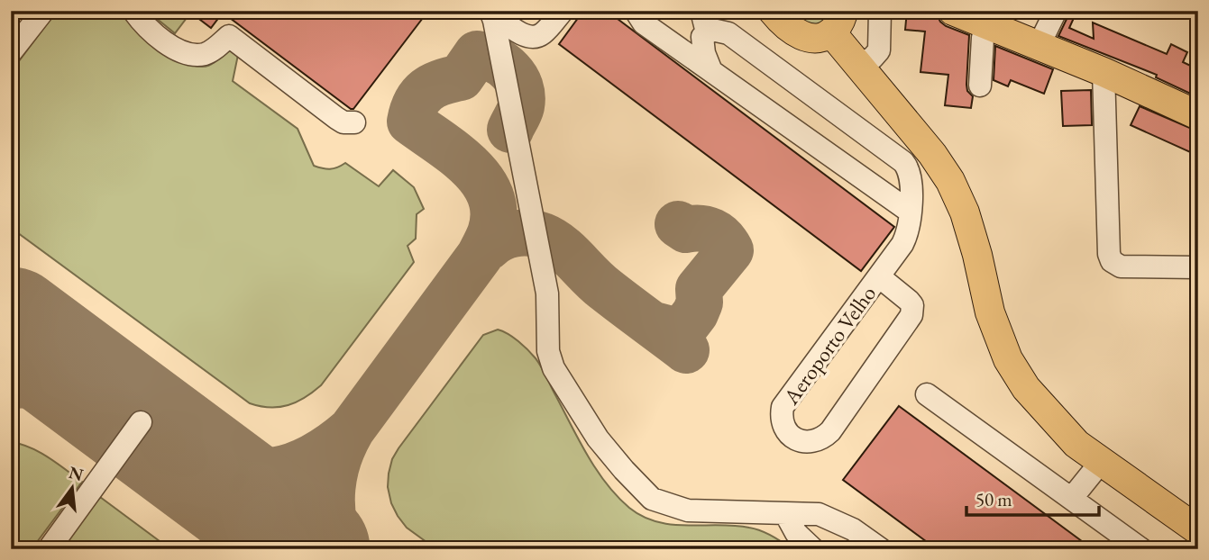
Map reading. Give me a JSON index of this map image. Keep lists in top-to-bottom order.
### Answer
{
  "streets": {
    "street": ["Aeroporto Velho"]
  },
  "scale_bar": "50 m",
  "north": "top"
}
